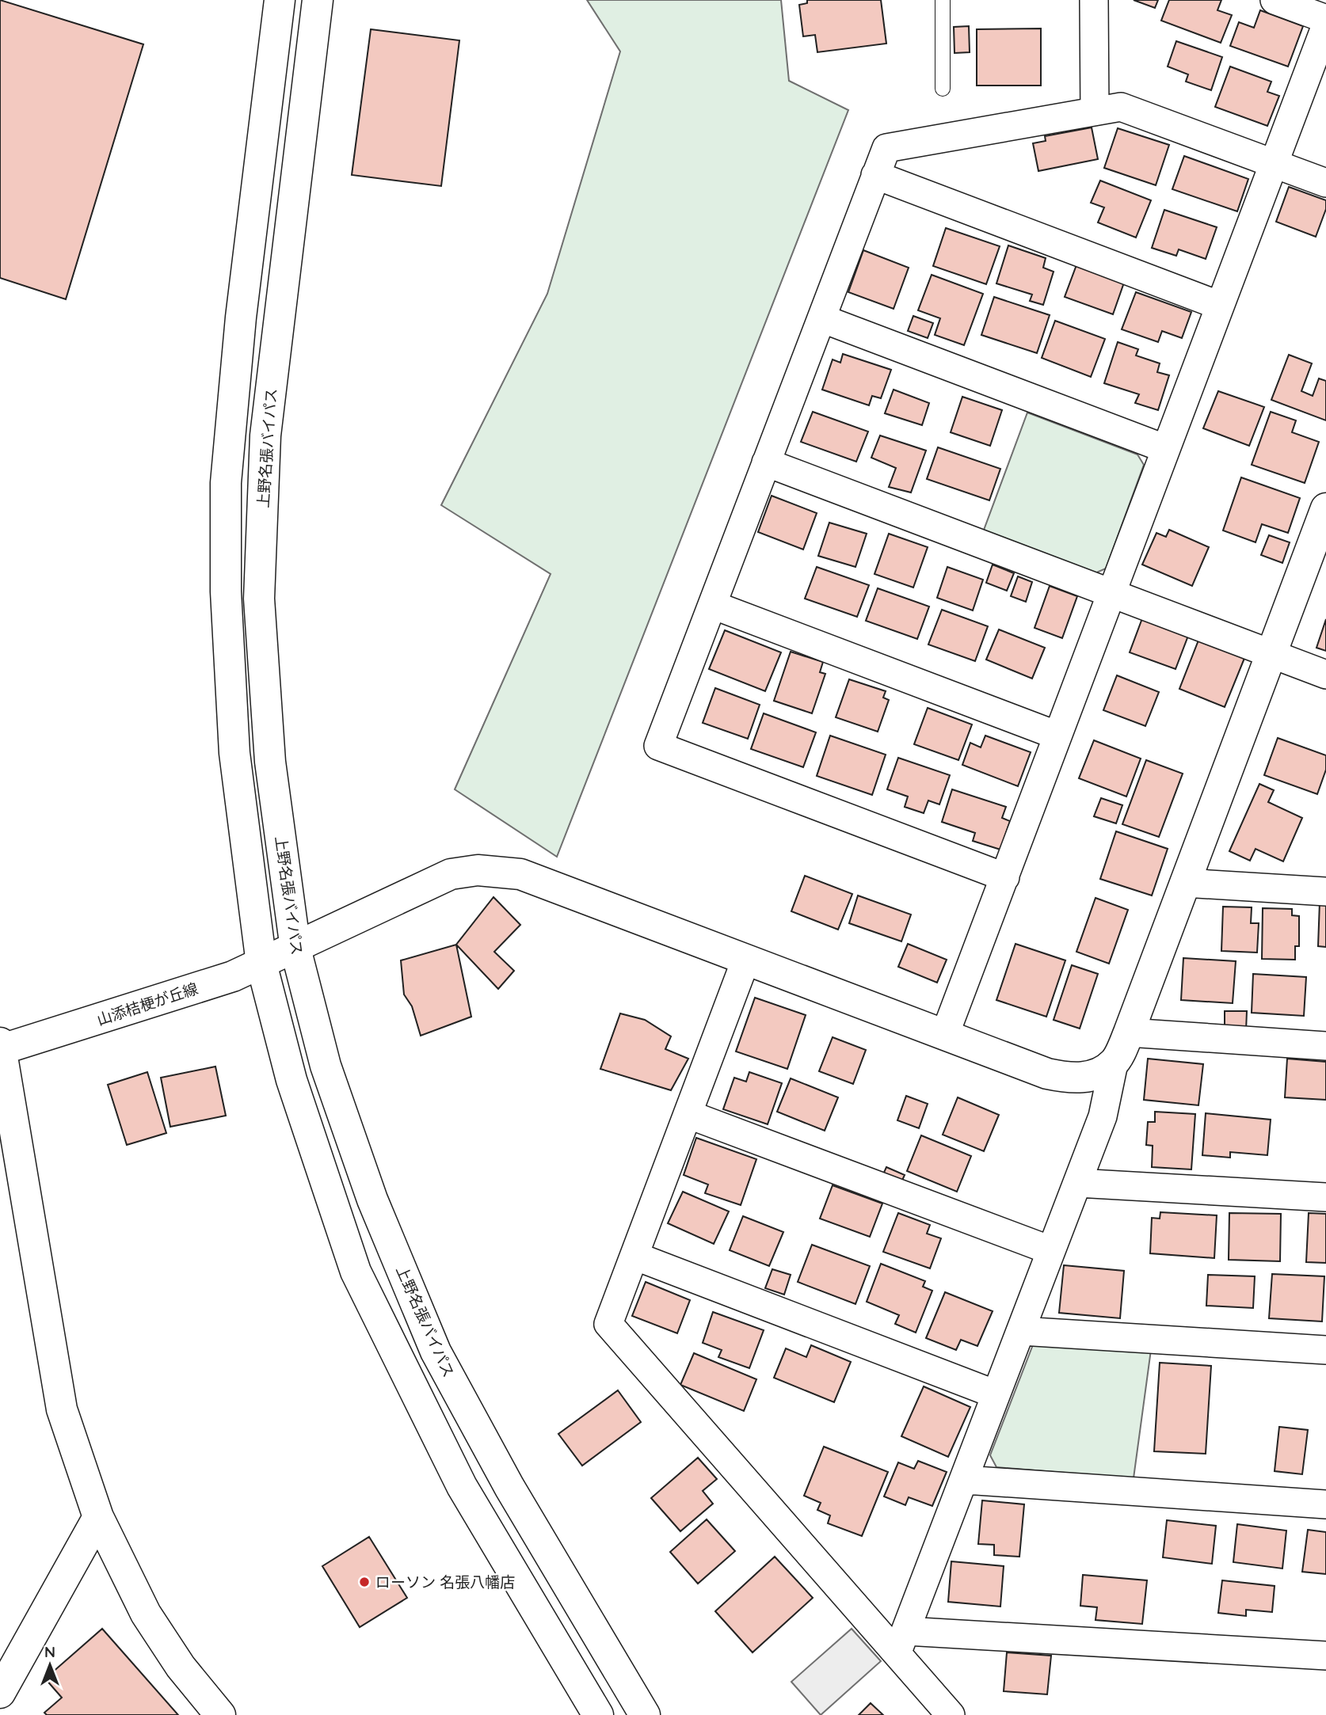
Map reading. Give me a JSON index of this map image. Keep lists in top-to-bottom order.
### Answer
{
  "streets": {
    "main road": ["上野名張バイパス", "山添桔梗が丘線"]
  },
  "crossings": [
    ["上野名張バイパス", "山添桔梗が丘線"]
  ],
  "places": ["ローソン 名張八幡店"],
  "north": "top"
}
